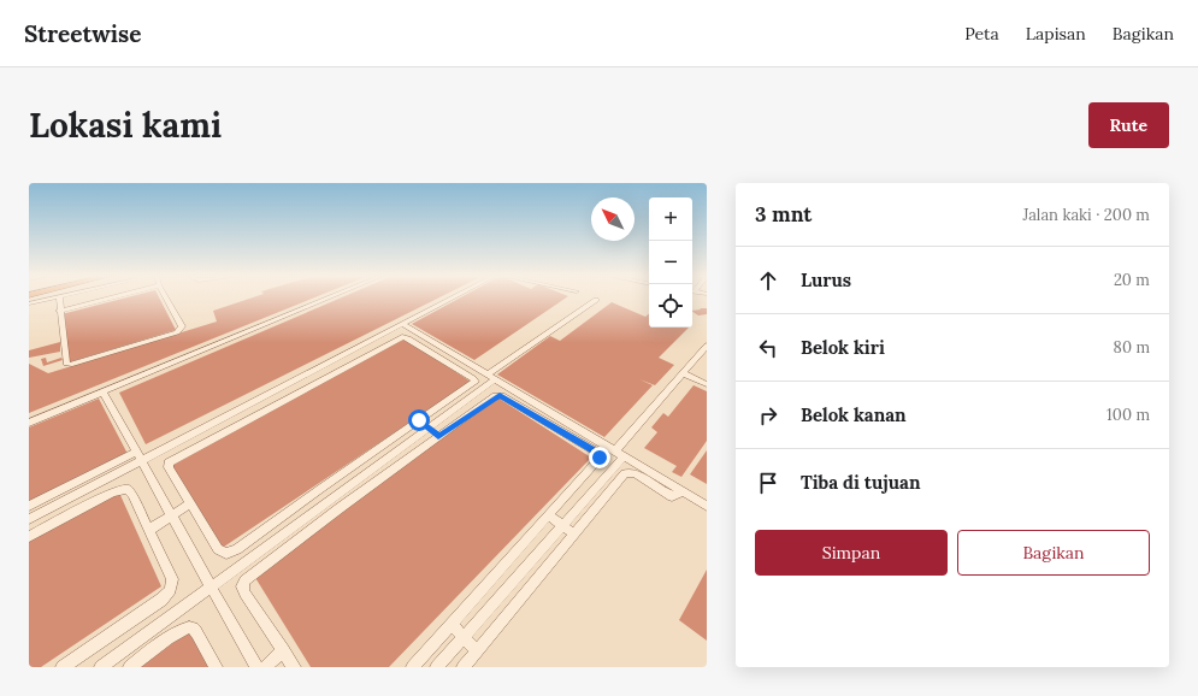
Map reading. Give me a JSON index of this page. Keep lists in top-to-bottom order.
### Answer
{
  "north": "top left",
  "page": {
    "header": "Streetwise",
    "nav": ["Peta", "Lapisan", "Bagikan"],
    "buttons": [
      "Rute",
      ["Simpan", "Bagikan"]
    ],
    "title": "Lokasi kami",
    "heading": ["3 mnt", "Jalan kaki · 200 m"],
    "map_buttons": ["+", "−"],
    "list": [
      ["Lurus", "20 m"],
      ["Belok kiri", "80 m"],
      ["Belok kanan", "100 m"],
      "Tiba di tujuan"
    ]
  }
}
